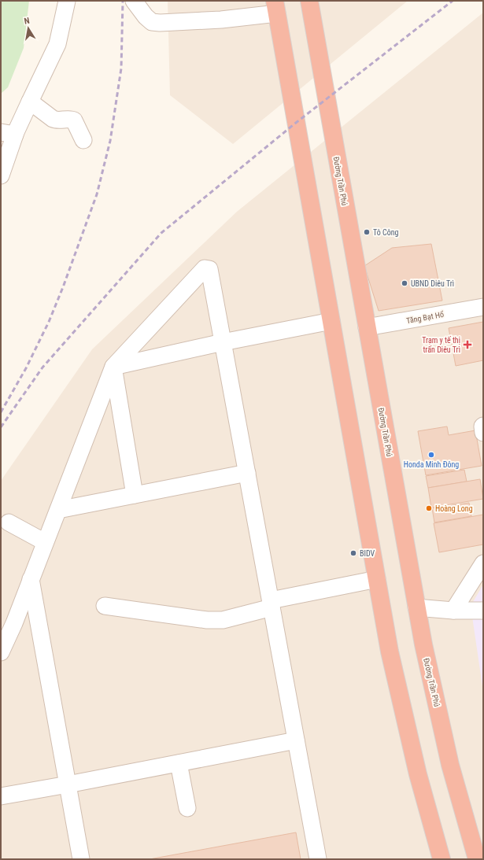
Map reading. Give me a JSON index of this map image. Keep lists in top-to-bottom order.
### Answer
{
  "streets": {
    "highway": ["Đường Trần Phú"],
    "street": ["Tăng Bạt Hổ"]
  },
  "crossings": [
    ["Đường Trần Phú", "Tăng Bạt Hổ"]
  ],
  "places": {
    "other": [
      "Tô Công",
      "UBND Diêu Trì",
      "Honda Minh Đông",
      "Hoàng Long",
      "BIDV"
    ],
    "health": ["Trạm y tế thị trấn Diêu Trì"]
  },
  "north": "top"
}
